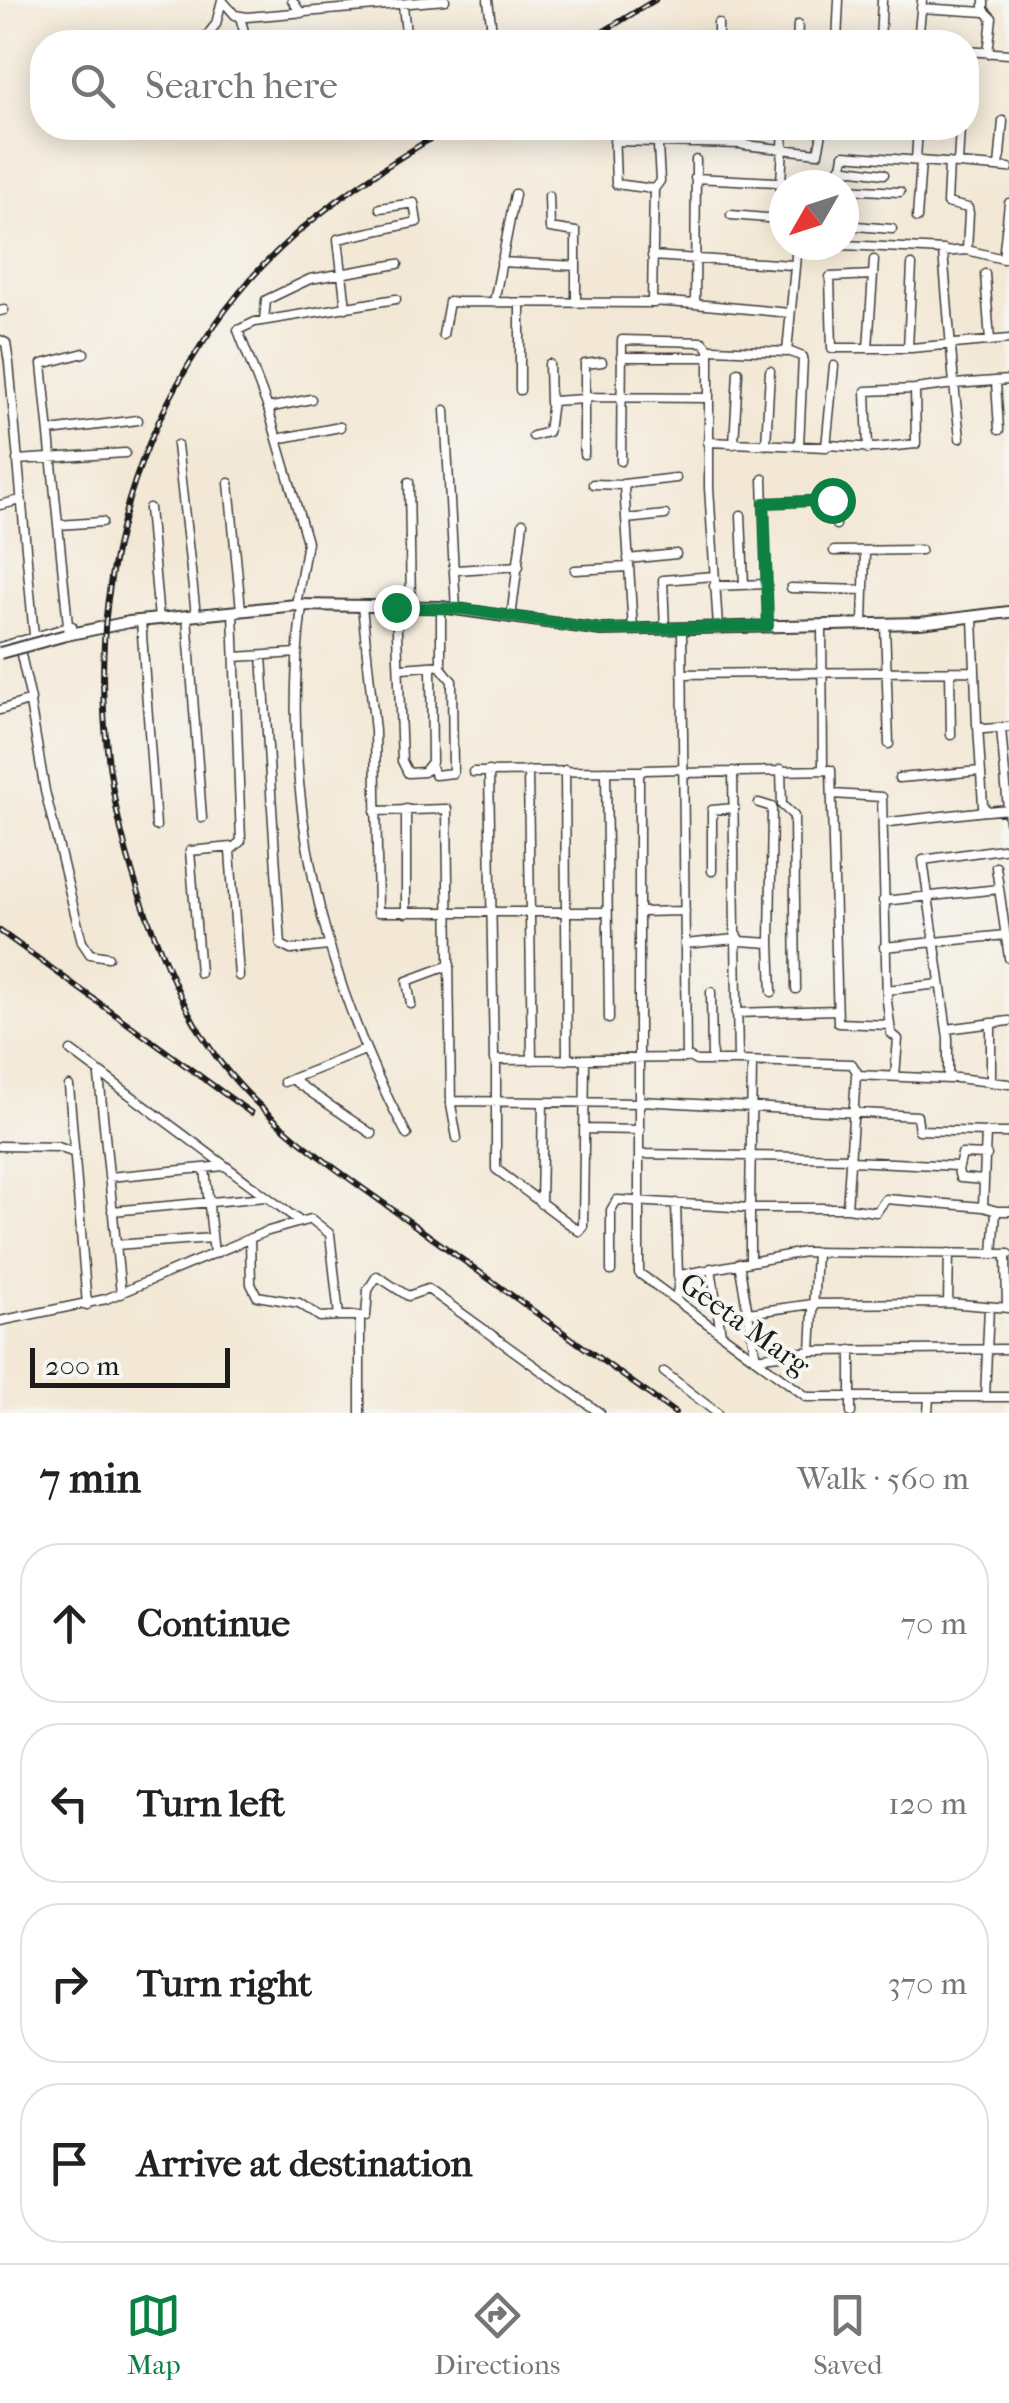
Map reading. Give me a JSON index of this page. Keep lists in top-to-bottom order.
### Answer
{
  "streets": {
    "street": ["Geeta Marg"]
  },
  "scale_bar": "200 m",
  "north": "bottom left",
  "page": {
    "search": "Search here",
    "scale": "200 m",
    "heading": ["7 min", "Walk · 560 m"],
    "list": [
      ["Continue", "70 m"],
      ["Turn left", "120 m"],
      ["Turn right", "370 m"],
      "Arrive at destination"
    ],
    "nav": ["Map", "Directions", "Saved"]
  }
}
